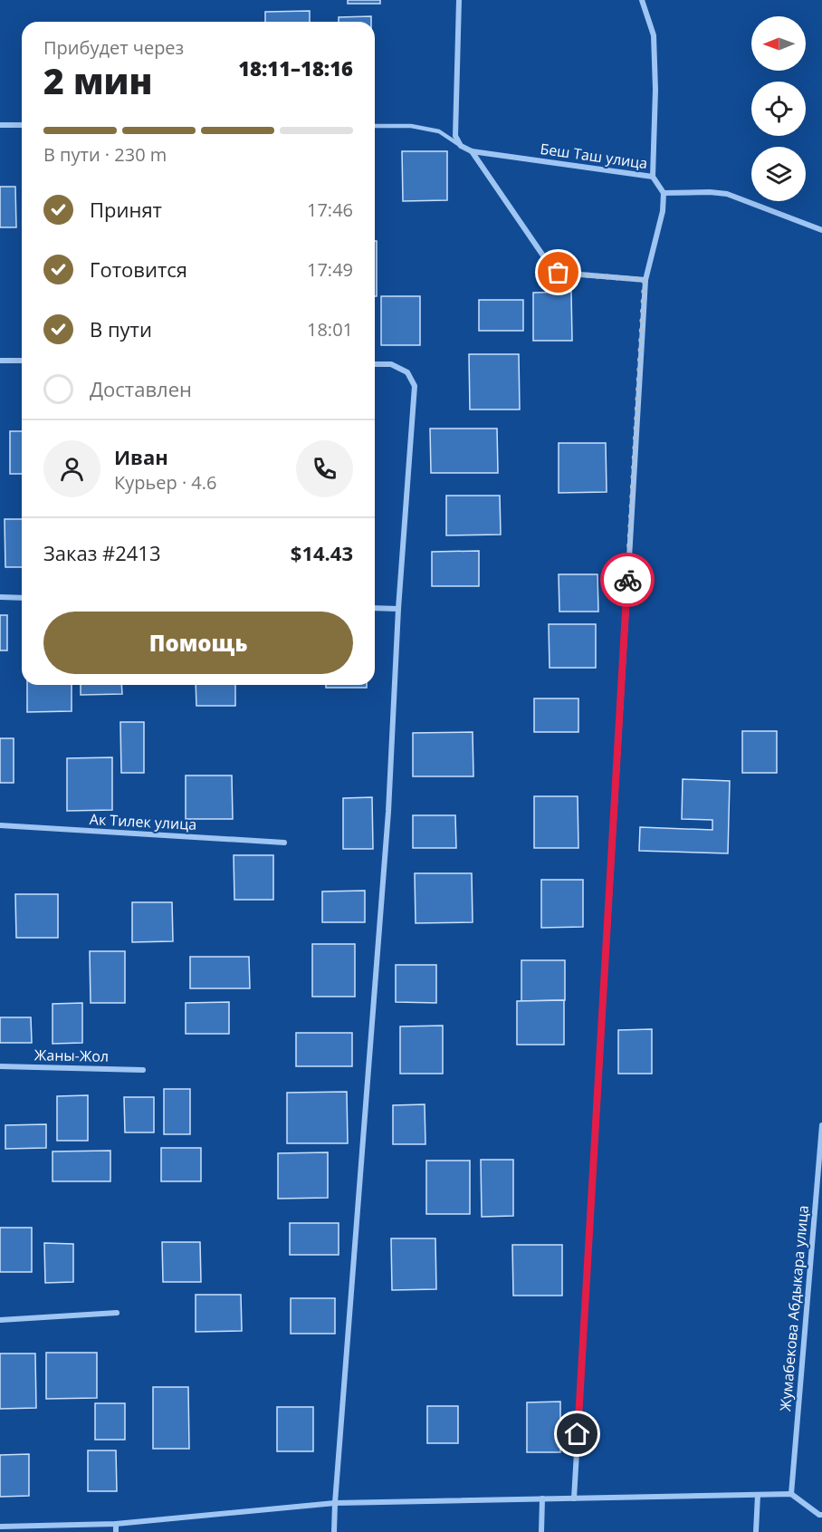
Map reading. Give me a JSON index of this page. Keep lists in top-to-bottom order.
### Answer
{
  "streets": {
    "street": [
      "Беш Таш улица",
      "Ак Тилек улица",
      "Жаны-Жол",
      "Жумабекова Абдыкара улица"
    ]
  },
  "north": "left",
  "page": {
    "heading": ["2 мин", "Прибудет через", "18:11–18:16"],
    "panel": [
      "Иван",
      "Курьер · 4.6",
      "Заказ #2413",
      "$14.43"
    ],
    "bar": "В пути · 230 m",
    "list": [
      ["Принят", "17:46"],
      ["Готовится", "17:49"],
      ["В пути", "18:01"],
      "Доставлен"
    ],
    "buttons": "Помощь"
  }
}
